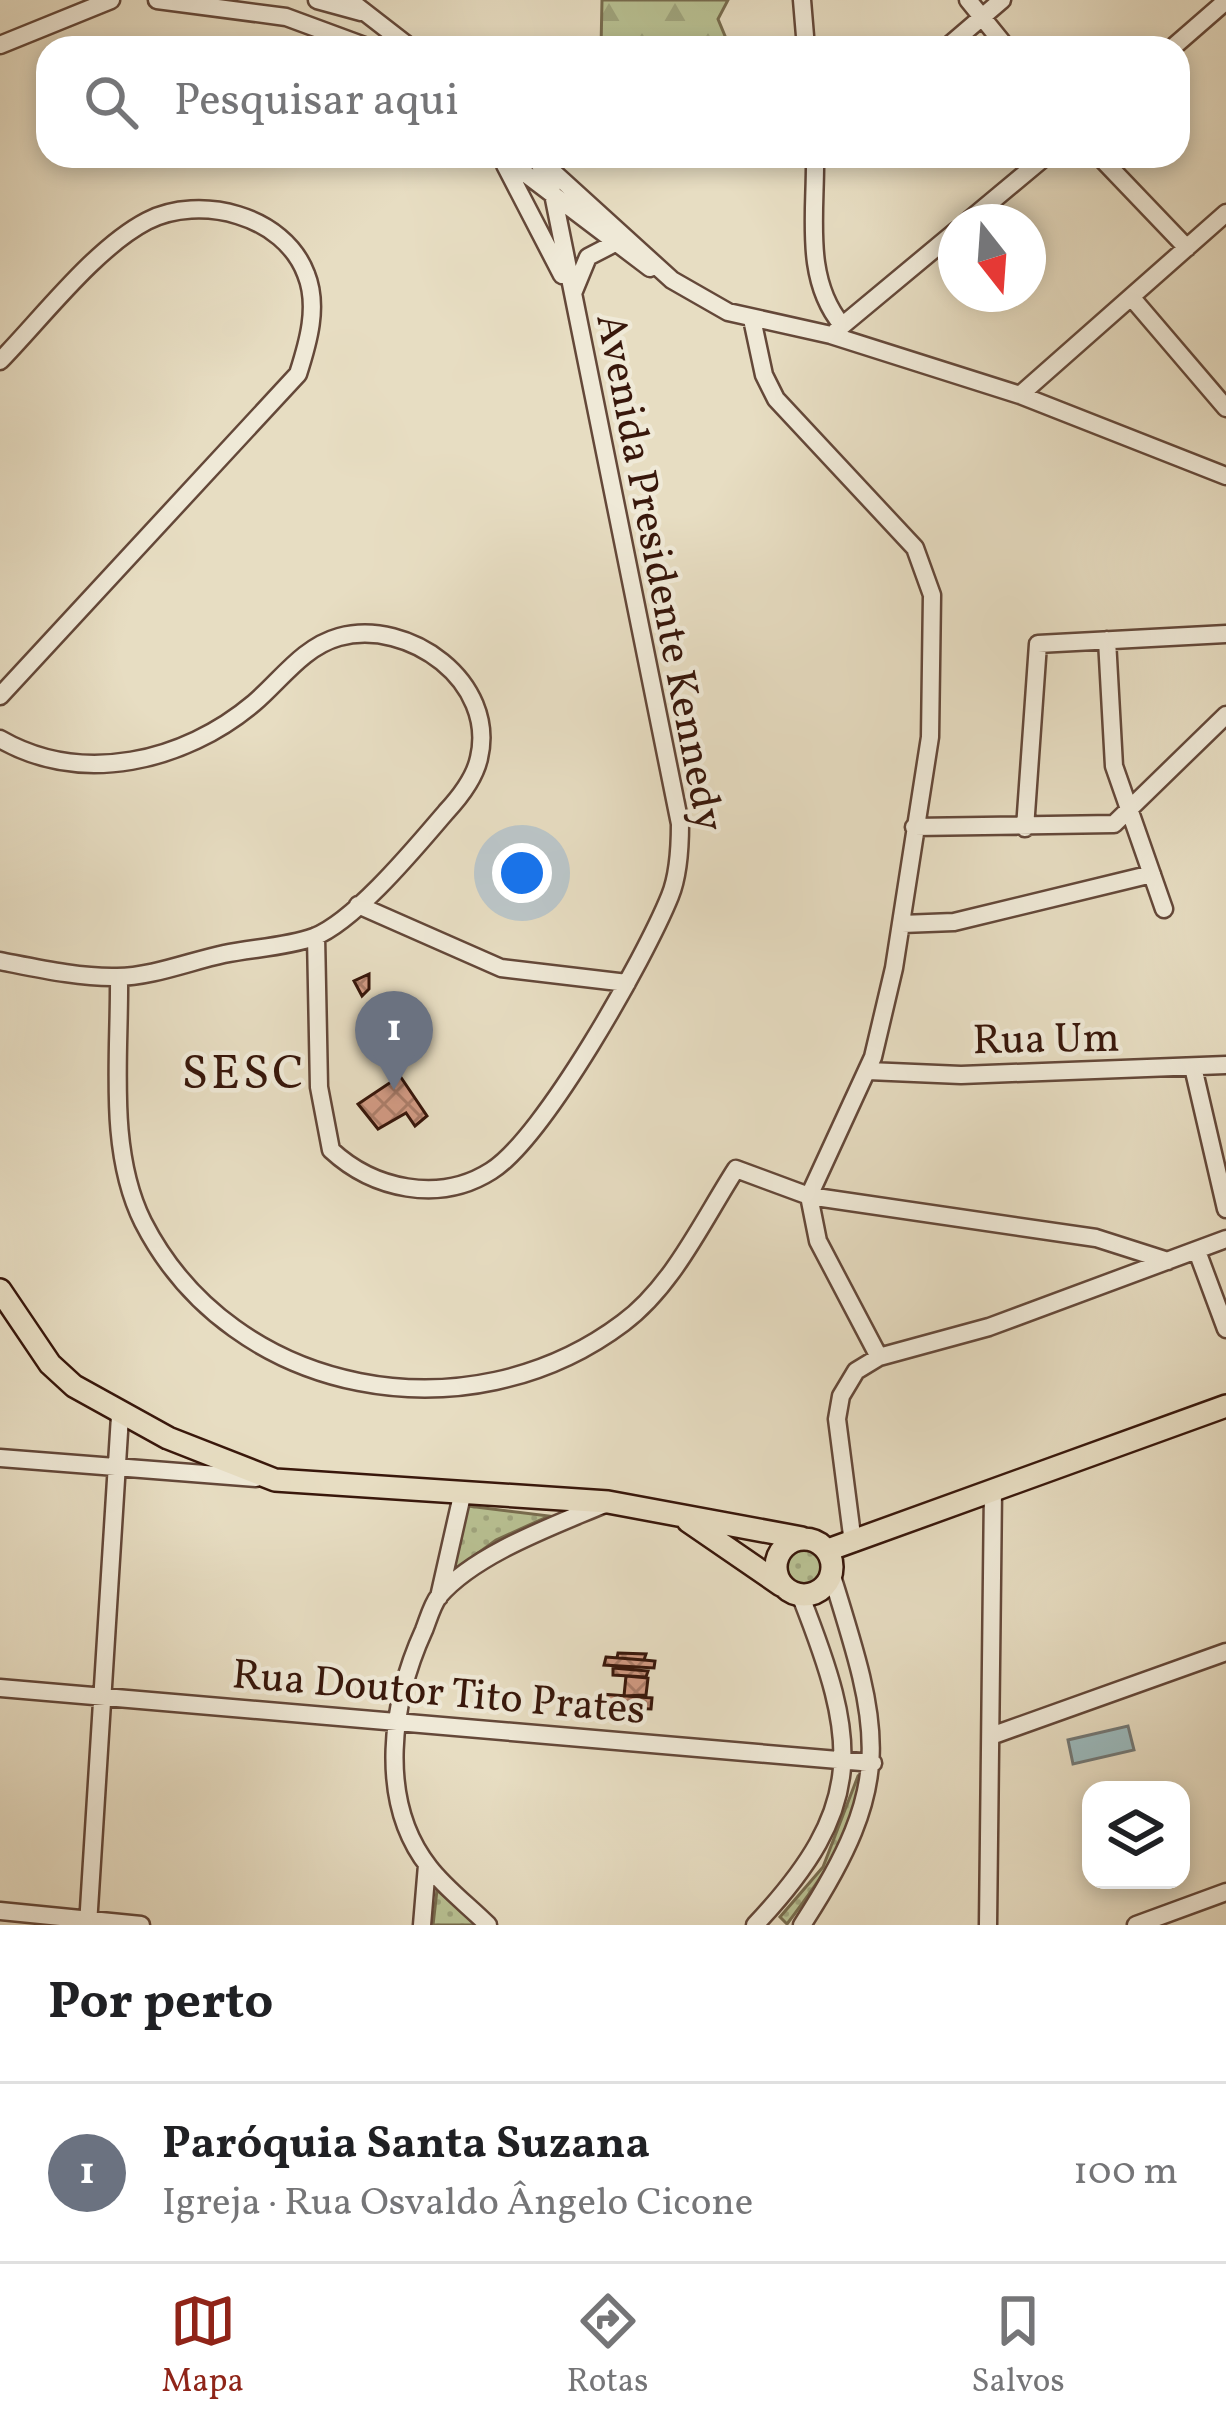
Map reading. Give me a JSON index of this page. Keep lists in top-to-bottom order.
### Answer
{
  "streets": {
    "street": ["Avenida Presidente Kennedy", "Rua Um", "Rua Doutor Tito Prates"]
  },
  "districts": ["SESC"],
  "north": "bottom",
  "page": {
    "search": "Pesquisar aqui",
    "pins": "1",
    "heading": "Por perto",
    "list": [
      {
        "mark": "1",
        "name": "Paróquia Santa Suzana",
        "note": "Igreja · Rua Osvaldo Ângelo Cicone",
        "value": "100 m"
      }
    ],
    "nav": ["Mapa", "Rotas", "Salvos"]
  }
}
